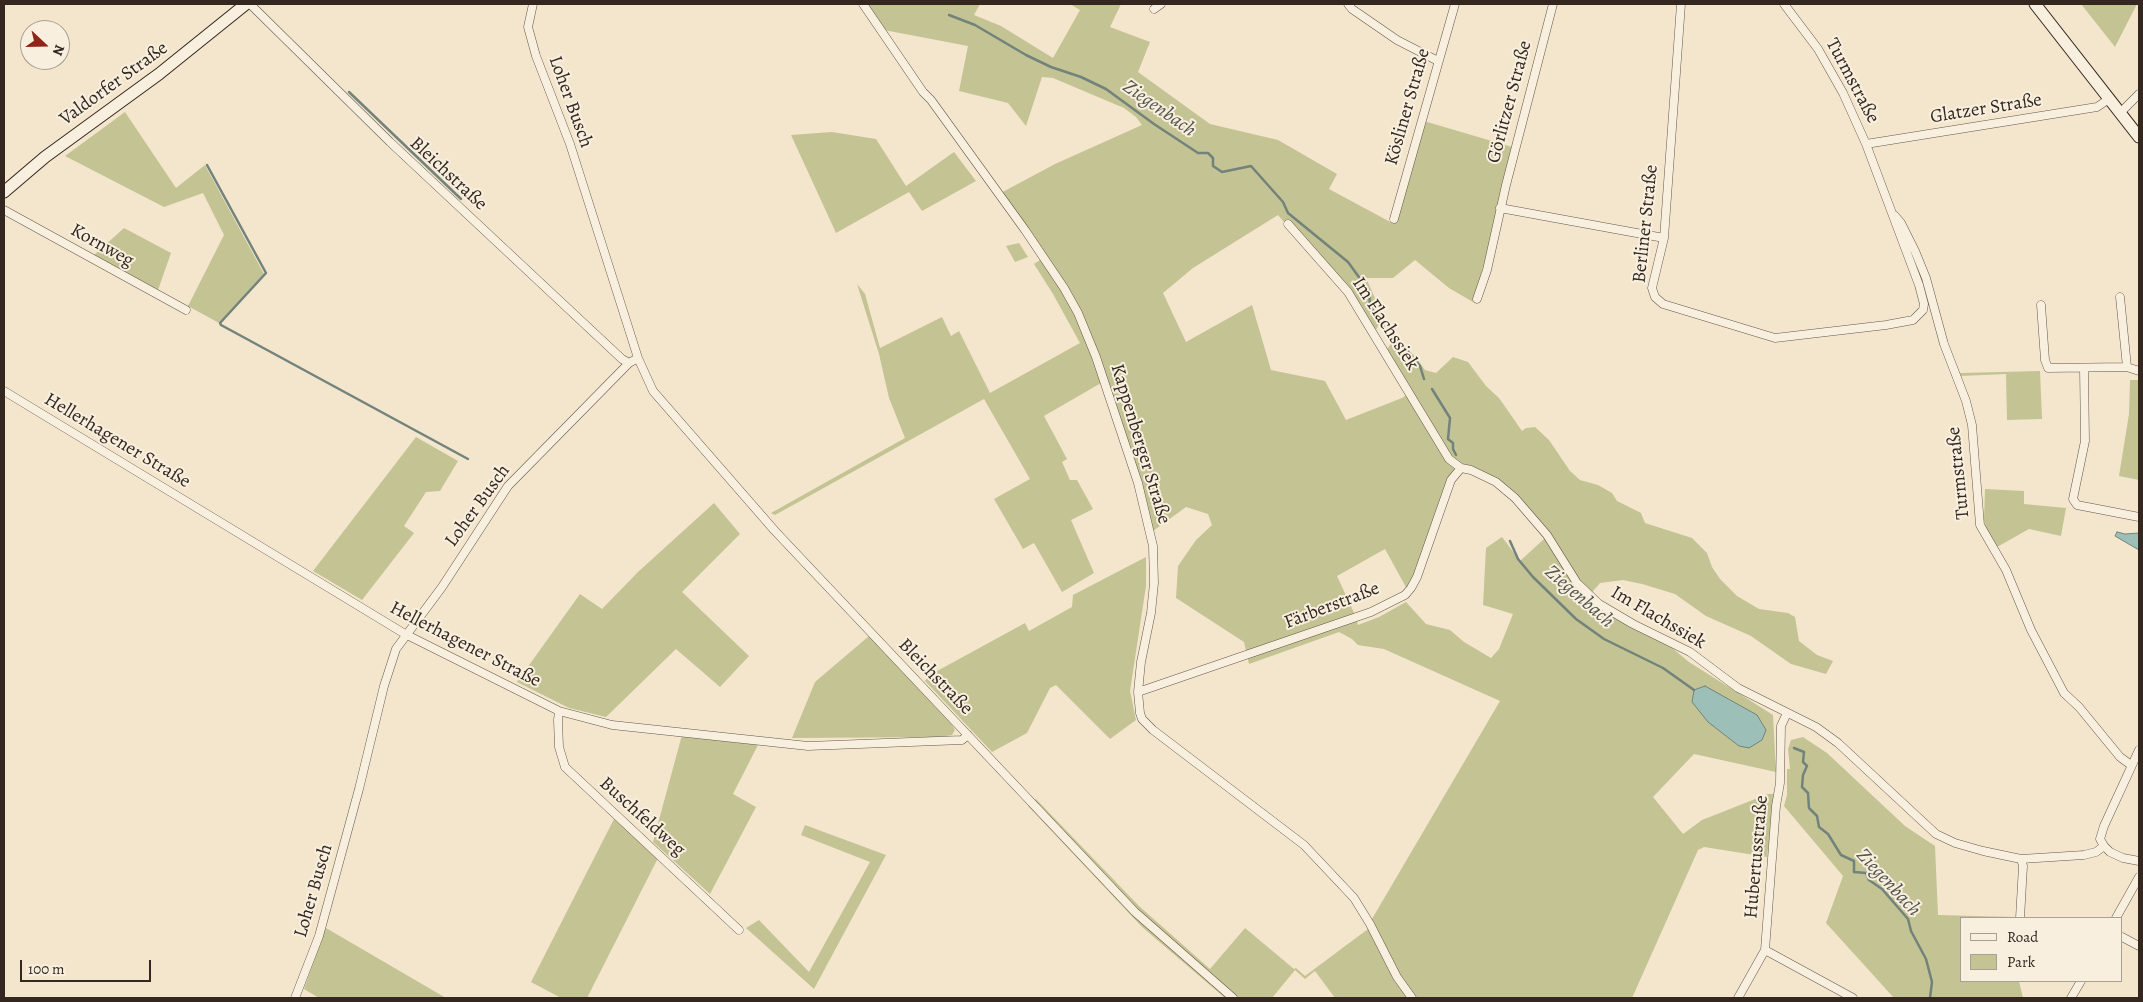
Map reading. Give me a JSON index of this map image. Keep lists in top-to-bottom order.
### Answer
{
  "streets": {
    "street": [
      "Turmstraße",
      "Valdorfer Straße",
      "Loher Busch",
      "Görlitzer Straße",
      "Kösliner Straße",
      "Glatzer Straße",
      "Bleichstraße",
      "Berliner Straße",
      "Kornweg",
      "Im Flachssiek",
      "Hellerhagener Straße",
      "Kappenberger Straße",
      "Färberstraße",
      "Buschfeldweg",
      "Hubertusstraße"
    ]
  },
  "crossings": [
    ["Turmstraße", "Glatzer Straße"],
    ["Turmstraße", "Berliner Straße"],
    ["Loher Busch", "Bleichstraße"],
    ["Loher Busch", "Hellerhagener Straße"],
    ["Bleichstraße", "Hellerhagener Straße"],
    ["Im Flachssiek", "Färberstraße"],
    ["Im Flachssiek", "Hubertusstraße"],
    ["Hellerhagener Straße", "Buschfeldweg"],
    ["Kappenberger Straße", "Färberstraße"]
  ],
  "water": ["Ziegenbach"],
  "legend": ["Road", "Park"],
  "scale_bar": "100 m",
  "north": "right"
}
